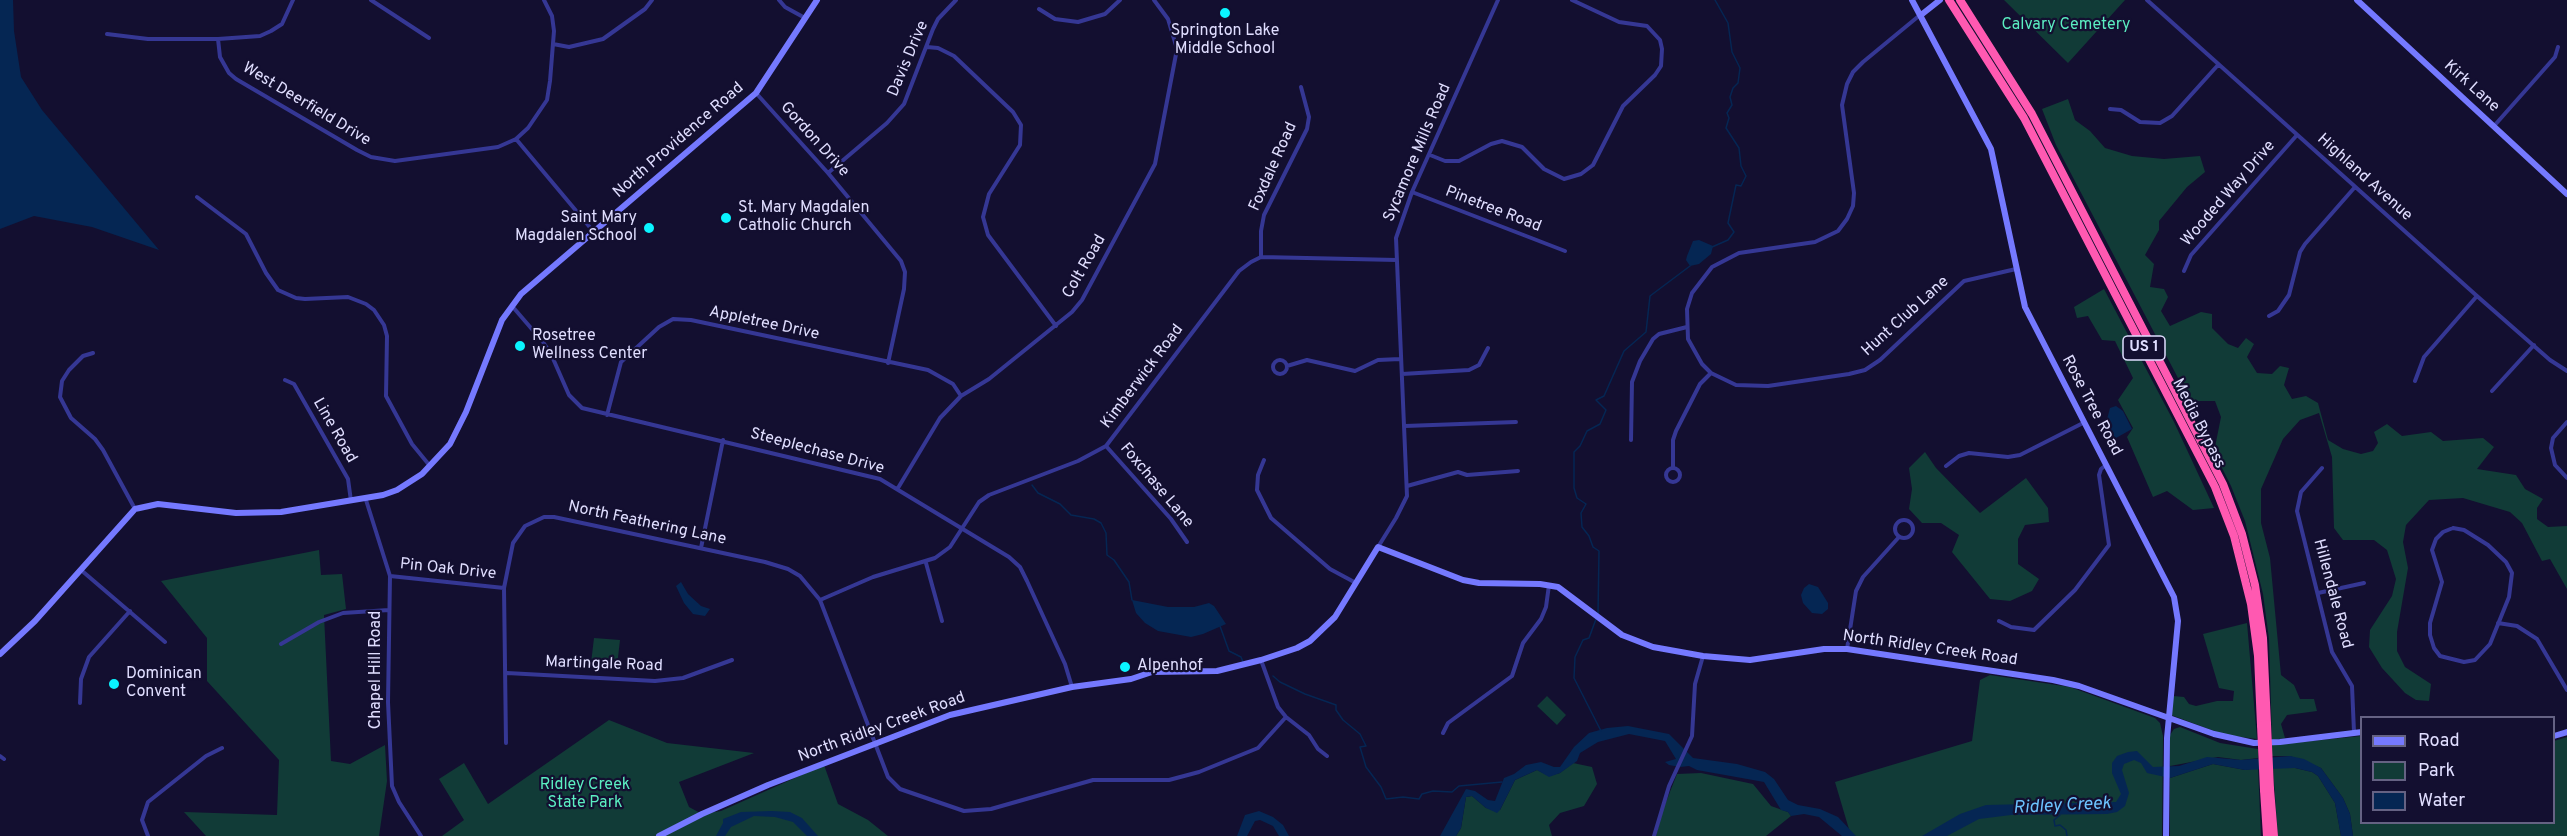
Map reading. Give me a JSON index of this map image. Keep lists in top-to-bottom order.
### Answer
{
  "streets": {
    "highway": ["US 1", "Media Bypass"],
    "street": [
      "Davis Drive",
      "Kirk Lane",
      "West Deerfield Drive",
      "Gordon Drive",
      "North Providence Road",
      "Sycamore Mills Road",
      "Foxdale Road",
      "Highland Avenue",
      "Wooded Way Drive",
      "Pinetree Road",
      "Colt Road",
      "Hunt Club Lane",
      "Appletree Drive",
      "Kimberwick Road",
      "Rose Tree Road",
      "Line Road",
      "Steeplechase Drive",
      "Foxchase Lane",
      "North Feathering Lane",
      "Pin Oak Drive",
      "Hillendale Road",
      "North Ridley Creek Road",
      "Martingale Road",
      "Chapel Hill Road"
    ]
  },
  "crossings": [
    ["Davis Drive", "Gordon Drive"],
    ["Gordon Drive", "North Providence Road"],
    ["Gordon Drive", "Appletree Drive"],
    ["North Providence Road", "Line Road"],
    ["North Providence Road", "Steeplechase Drive"],
    ["North Providence Road", "Chapel Hill Road"],
    ["Sycamore Mills Road", "Pinetree Road"],
    ["Sycamore Mills Road", "North Ridley Creek Road"],
    ["Foxdale Road", "Kimberwick Road"],
    ["Highland Avenue", "Wooded Way Drive"],
    ["Colt Road", "Appletree Drive"],
    ["Colt Road", "Steeplechase Drive"],
    ["Hunt Club Lane", "Rose Tree Road"],
    ["Appletree Drive", "Steeplechase Drive"],
    ["Kimberwick Road", "Steeplechase Drive"],
    ["Kimberwick Road", "Foxchase Lane"],
    ["Kimberwick Road", "North Feathering Lane"],
    ["Rose Tree Road", "North Ridley Creek Road"],
    ["Steeplechase Drive", "North Ridley Creek Road"],
    ["North Feathering Lane", "Pin Oak Drive"],
    ["North Feathering Lane", "North Ridley Creek Road"],
    ["North Feathering Lane", "Martingale Road"],
    ["Pin Oak Drive", "Chapel Hill Road"],
    ["Hillendale Road", "North Ridley Creek Road"]
  ],
  "water": ["Ridley Creek"],
  "parks": ["Calvary Cemetery", "Ridley Creek State Park"],
  "places": [
    "Springton Lake Middle School",
    "St. Mary Magdalen Catholic Church",
    "Saint Mary Magdalen School",
    "Rosetree Wellness Center",
    "Alpenhof",
    "Dominican Convent"
  ],
  "legend": ["Road", "Park", "Water"]
}
